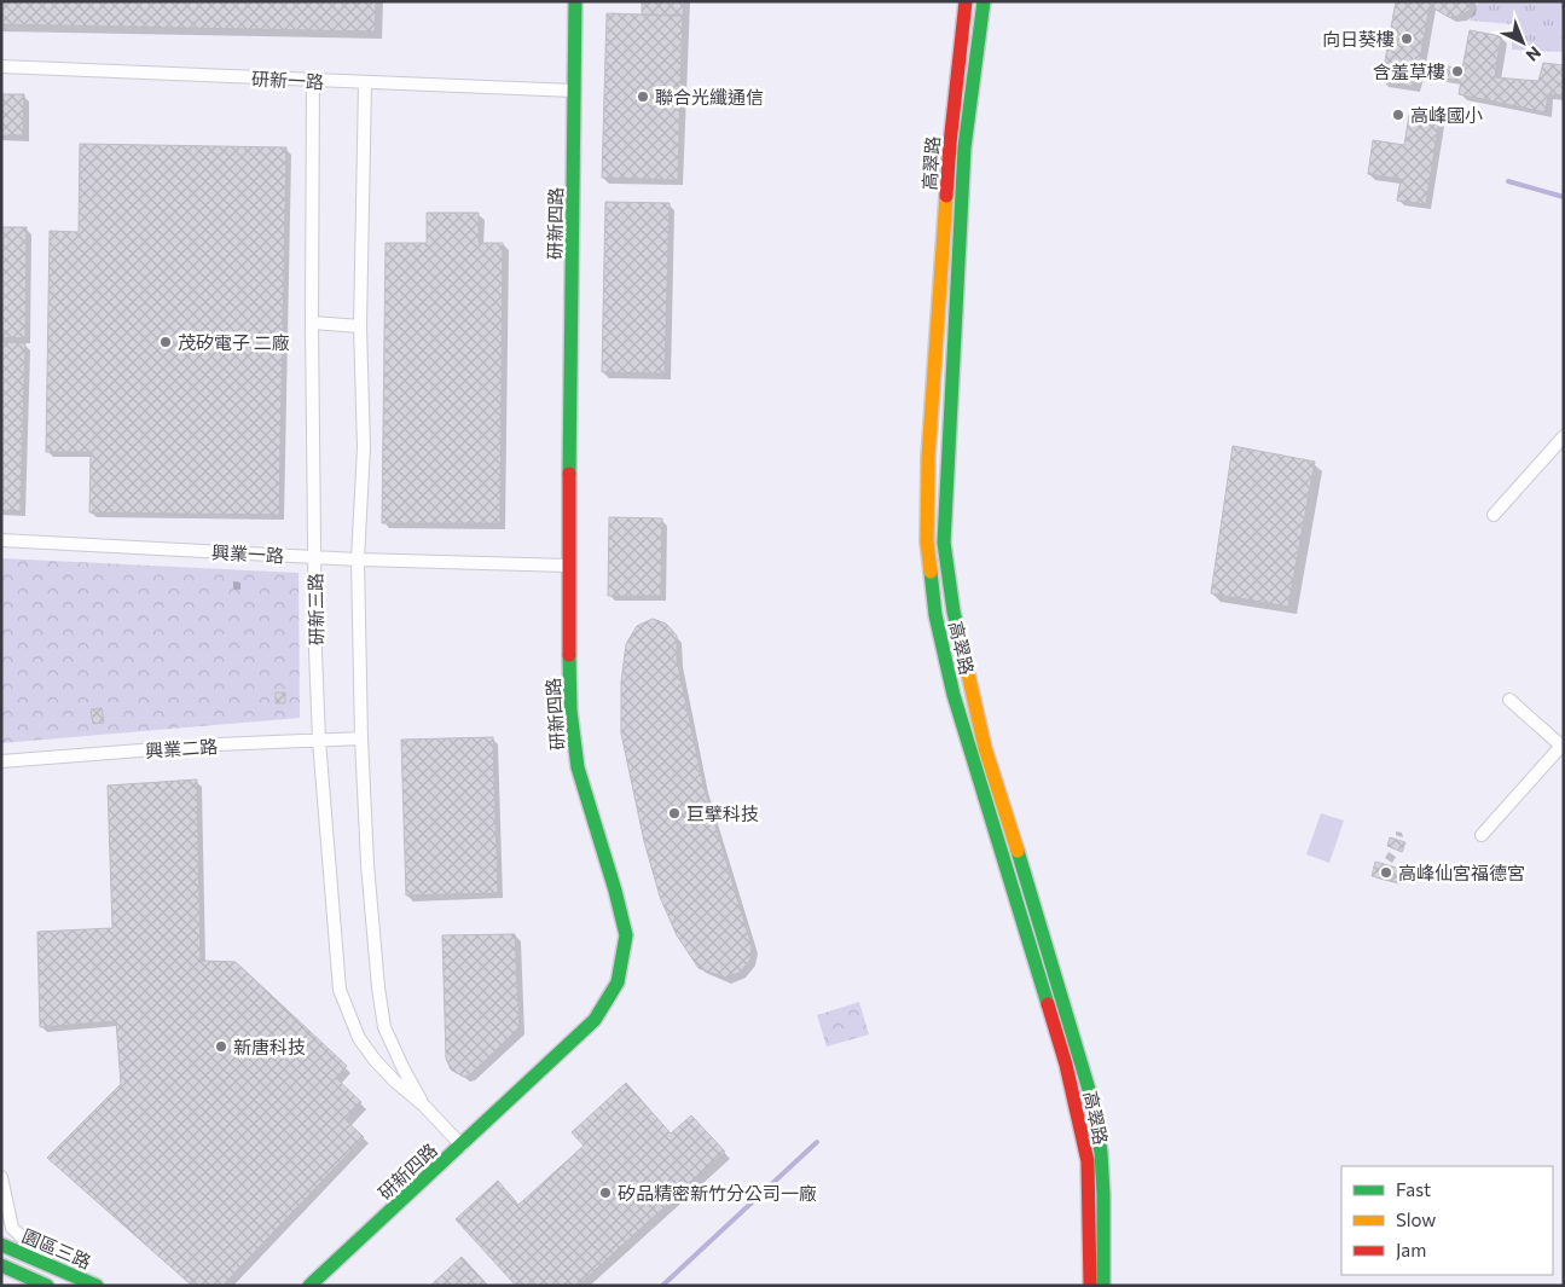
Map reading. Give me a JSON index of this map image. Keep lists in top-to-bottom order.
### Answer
{
  "streets": {
    "street": [
      "研新一路",
      "高翠路",
      "研新四路",
      "興業一路",
      "研新三路",
      "興業二路",
      "園區三路"
    ]
  },
  "crossings": [
    ["研新一路", "研新四路"],
    ["研新一路", "研新三路"],
    ["研新四路", "興業一路"],
    ["研新四路", "研新三路"],
    ["興業一路", "研新三路"],
    ["研新三路", "興業二路"]
  ],
  "places": [
    "向日葵樓",
    "含羞草樓",
    "聯合光纖通信",
    "高峰國小",
    "茂矽電子 二廠",
    "巨擘科技",
    "高峰仙宮福德宮",
    "新唐科技",
    "矽品精密新竹分公司一廠"
  ],
  "legend": ["Fast", "Slow", "Jam"],
  "north": "bottom right"
}
